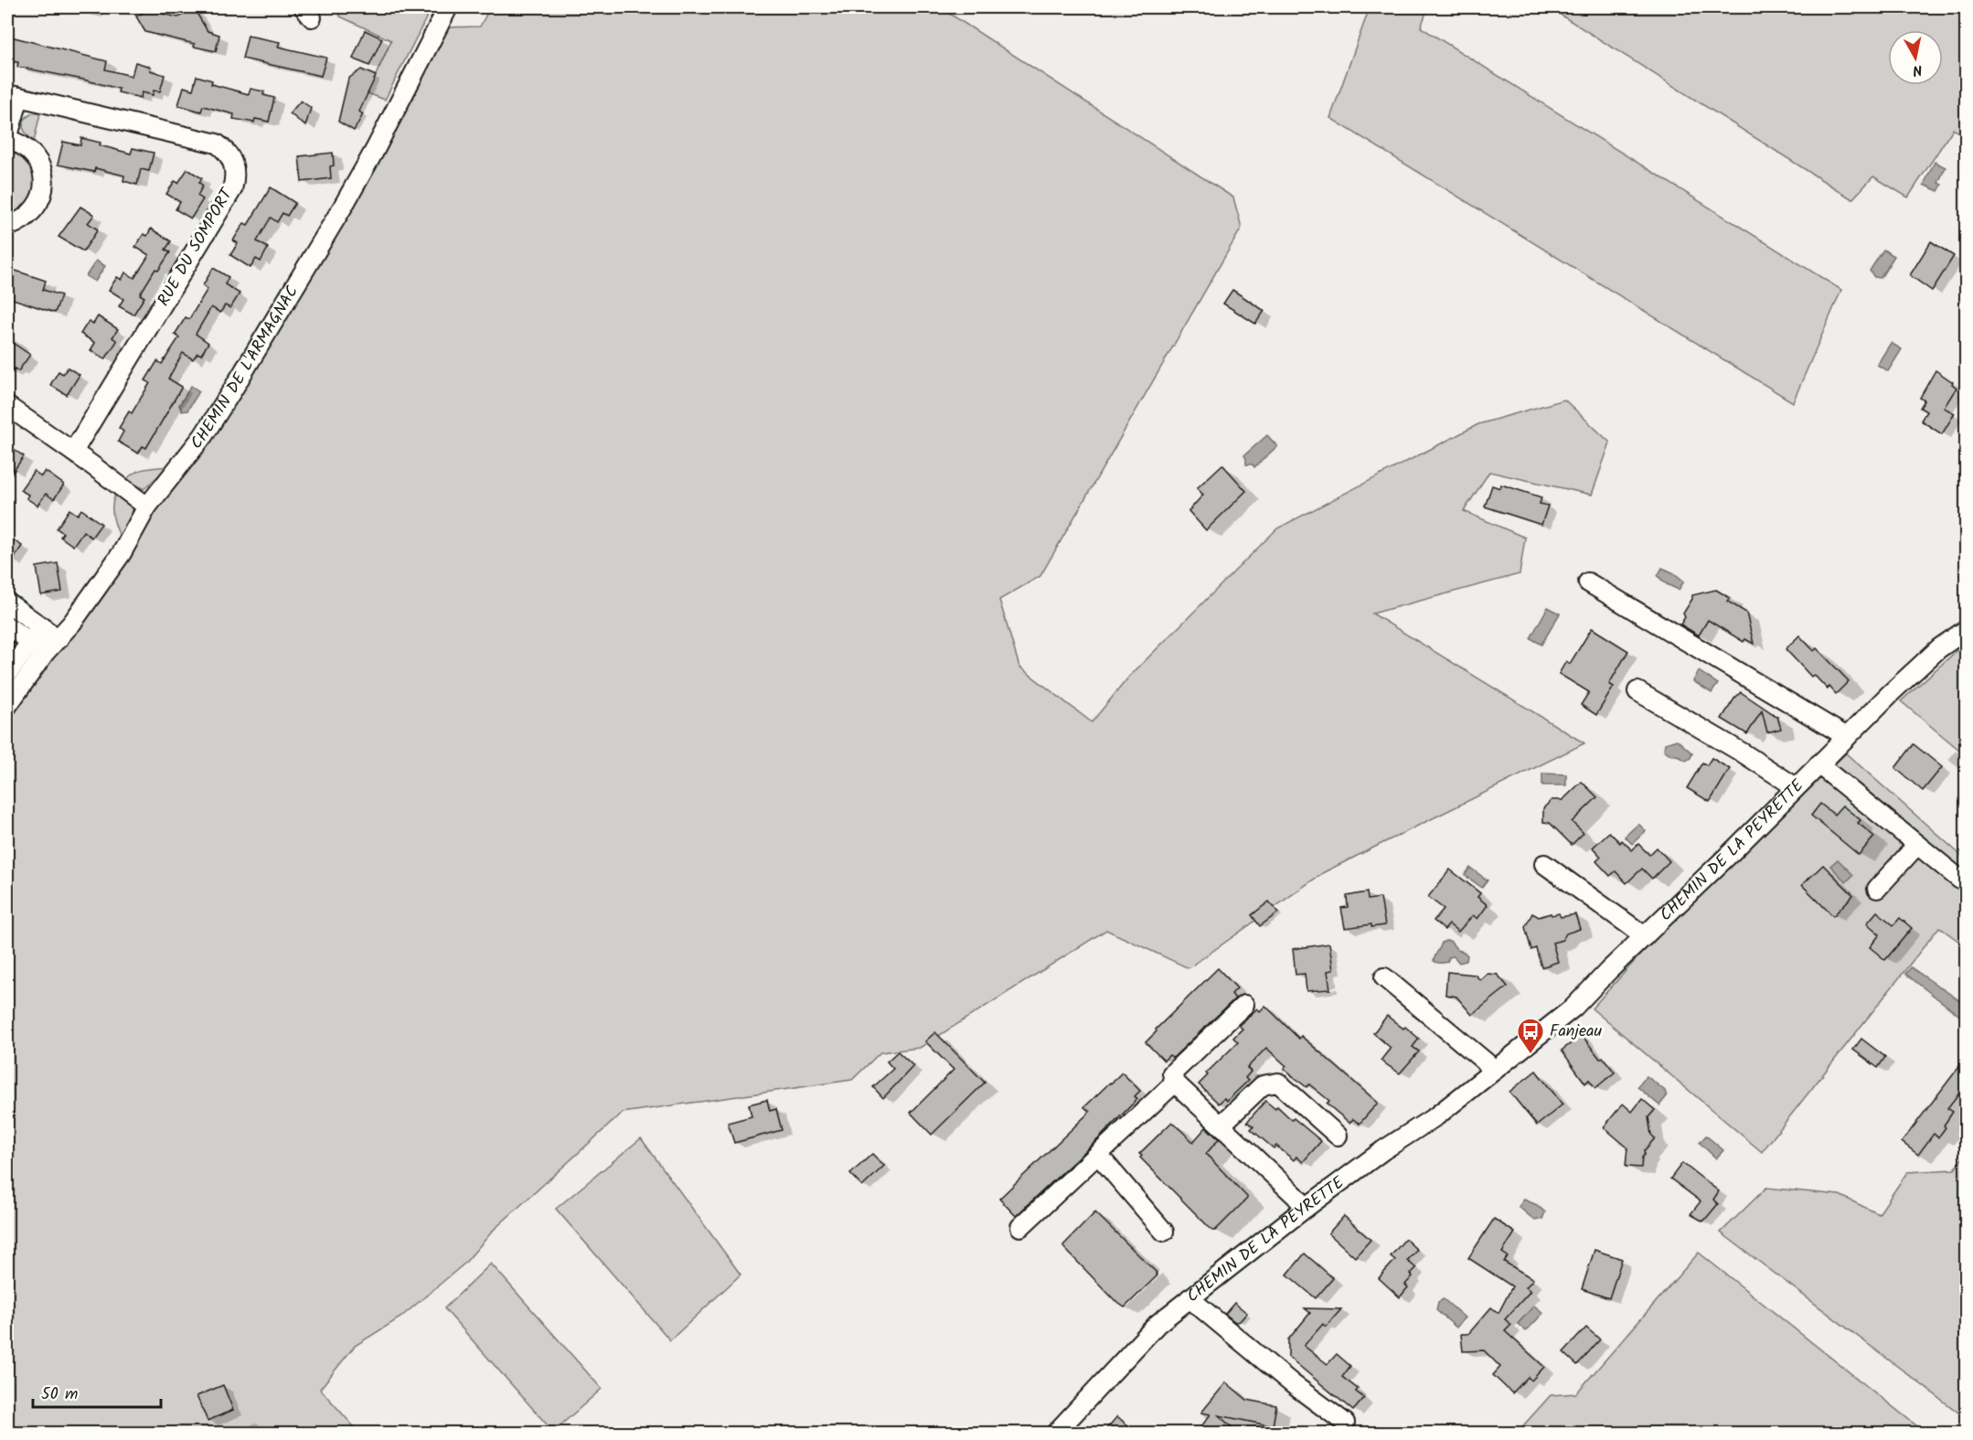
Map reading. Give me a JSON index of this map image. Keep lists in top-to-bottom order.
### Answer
{
  "streets": {
    "street": ["RUE DU SOMPORT", "CHEMIN DE L'ARMAGNAC", "CHEMIN DE LA PEYRETTE"]
  },
  "places": {
    "bus stop": ["Fanjeau"]
  },
  "scale_bar": "50 m",
  "north": "bottom"
}
